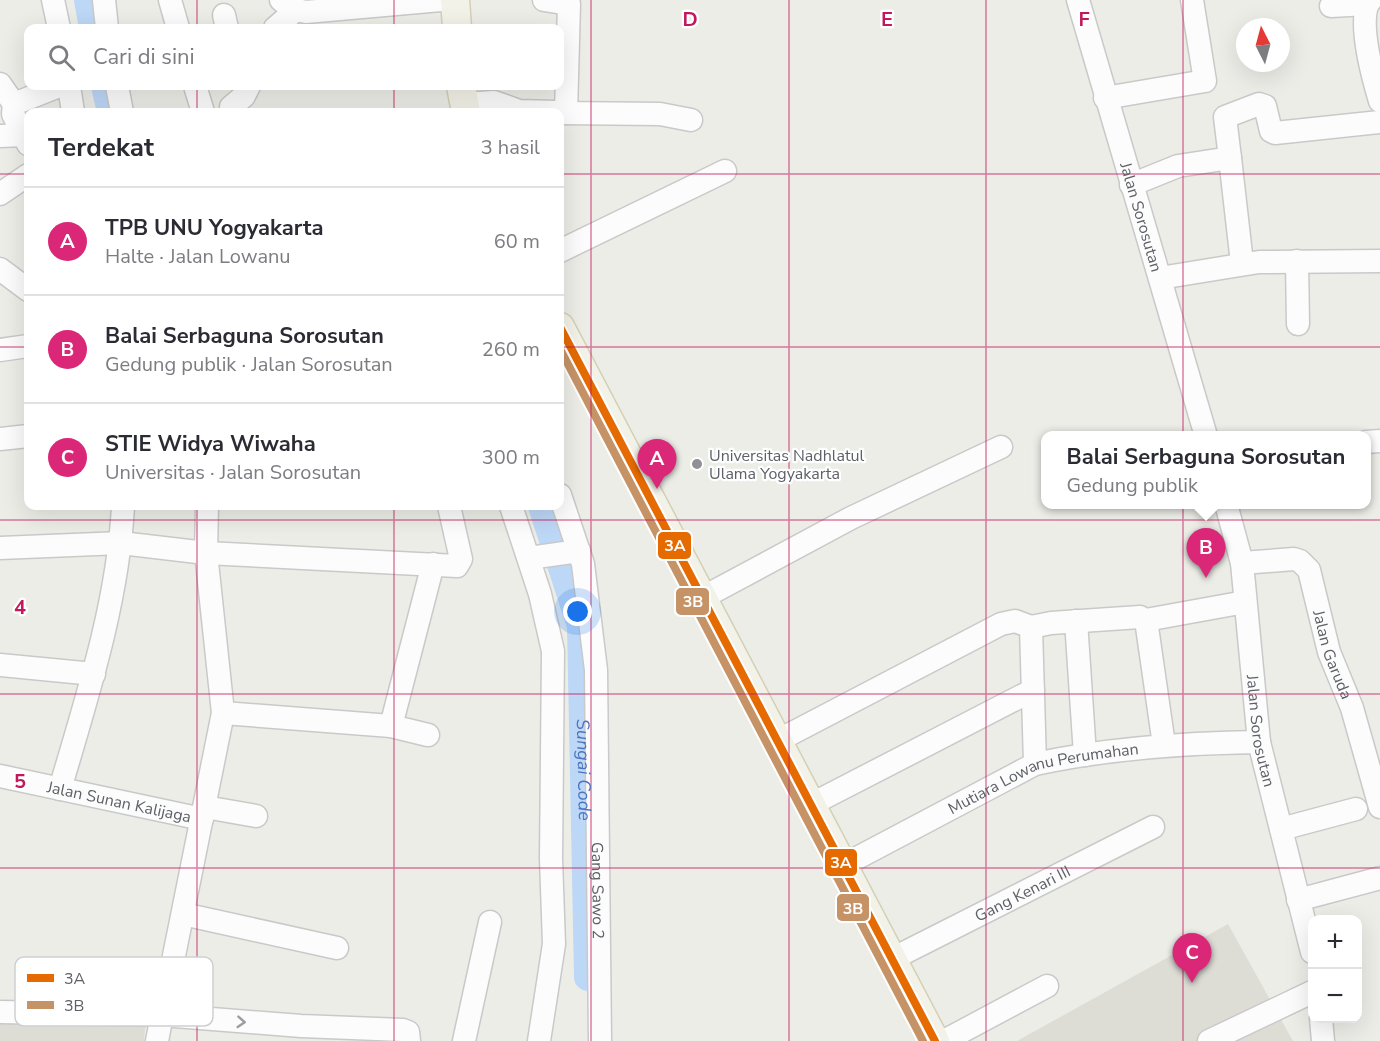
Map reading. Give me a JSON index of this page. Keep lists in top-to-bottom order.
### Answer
{
  "streets": {
    "street": [
      "Jalan Sorosutan",
      "Jalan Garuda",
      "Mutiara Lowanu Perumahan",
      "Jalan Sunan Kalijaga",
      "Gang Sawo 2",
      "Gang Kenari III"
    ]
  },
  "crossings": [
    ["Jalan Sorosutan", "Jalan Garuda"],
    ["Jalan Sorosutan", "Mutiara Lowanu Perumahan"]
  ],
  "water": ["Sungai Code"],
  "places": ["Universitas Nadhlatul Ulama Yogyakarta"],
  "lines": ["transit line 3A", "transit line 3B"],
  "legend": ["3A", "3B"],
  "north": "top",
  "page": {
    "search": "Cari di sini",
    "heading": ["Terdekat", "3 hasil"],
    "list": [
      {
        "mark": "A",
        "name": "TPB UNU Yogyakarta",
        "note": "Halte · Jalan Lowanu",
        "value": "60 m"
      },
      {
        "mark": "B",
        "name": "Balai Serbaguna Sorosutan",
        "note": "Gedung publik · Jalan Sorosutan",
        "value": "260 m"
      },
      {
        "mark": "C",
        "name": "STIE Widya Wiwaha",
        "note": "Universitas · Jalan Sorosutan",
        "value": "300 m"
      }
    ],
    "popup": ["Balai Serbaguna Sorosutan", "Gedung publik"],
    "pins": ["A", "B", "C"],
    "map_buttons": ["+", "−"]
  },
  "grid": {
    "columns": ["D", "E", "F"],
    "rows": ["4", "5"]
  }
}
